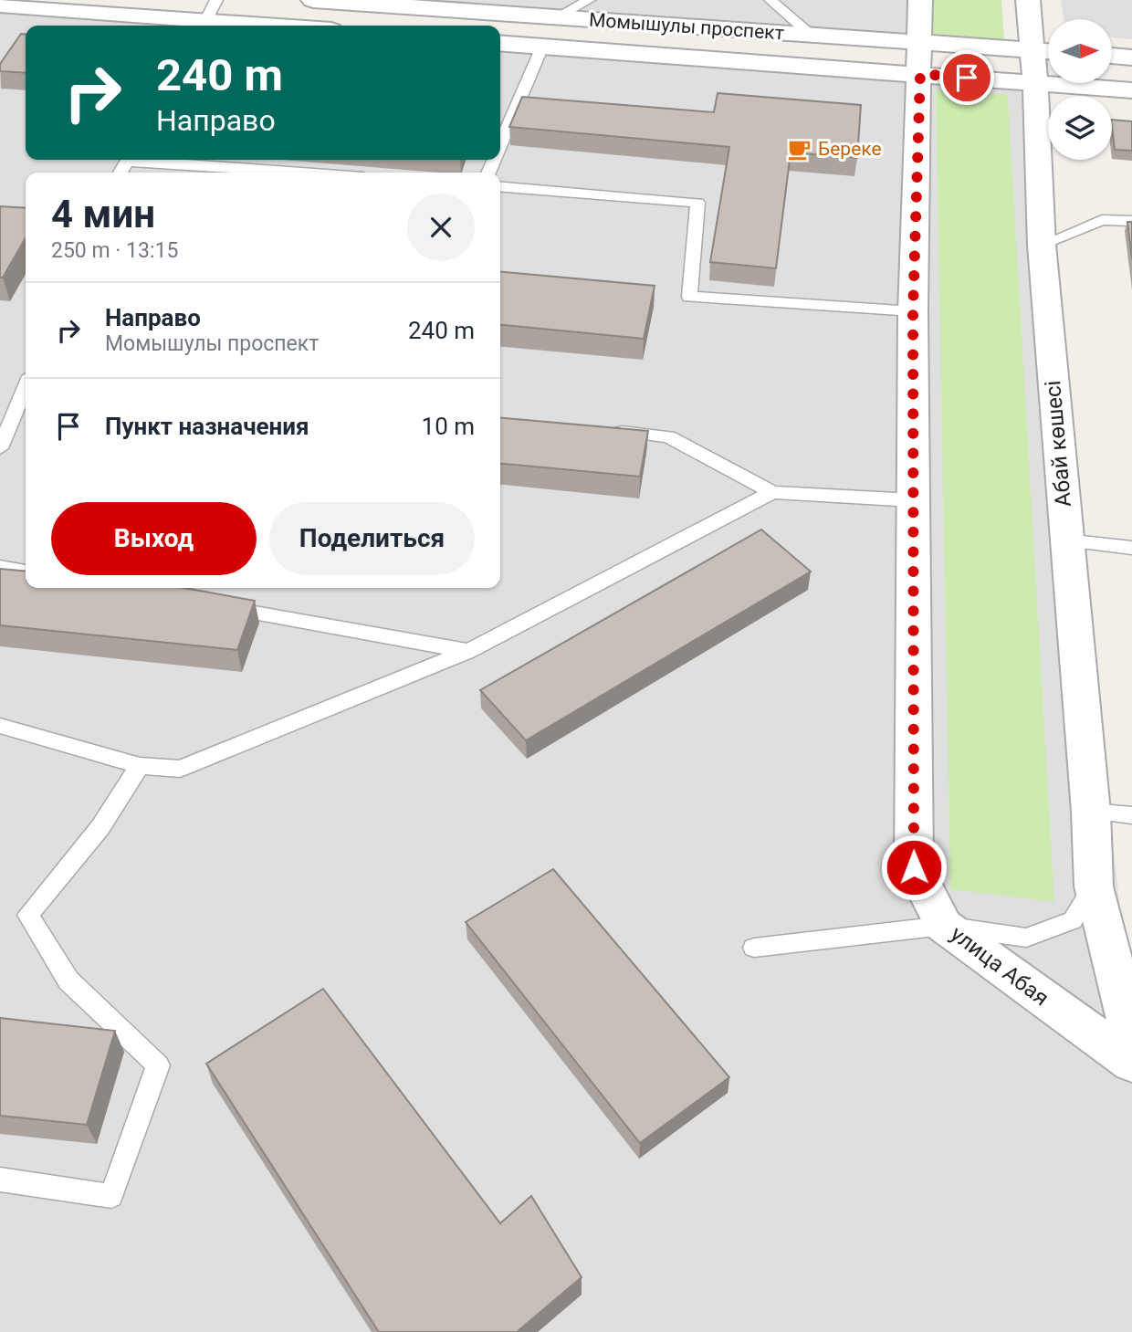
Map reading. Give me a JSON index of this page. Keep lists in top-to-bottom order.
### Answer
{
  "streets": {
    "street": ["Момышулы проспект", "Абай көшесі", "улица Абая"]
  },
  "crossings": [
    ["Момышулы проспект", "Абай көшесі"],
    ["Абай көшесі", "улица Абая"]
  ],
  "places": {
    "cafe": ["Береке"]
  },
  "north": "right",
  "page": {
    "turn": ["240 m", "Направо"],
    "heading": ["4 мин", "250 m · 13:15"],
    "list": [
      {
        "name": "Направо",
        "note": "Момышулы проспект",
        "value": "240 m"
      },
      {
        "name": "Пункт назначения",
        "value": "10 m"
      }
    ],
    "buttons": ["Выход", "Поделиться"]
  }
}
